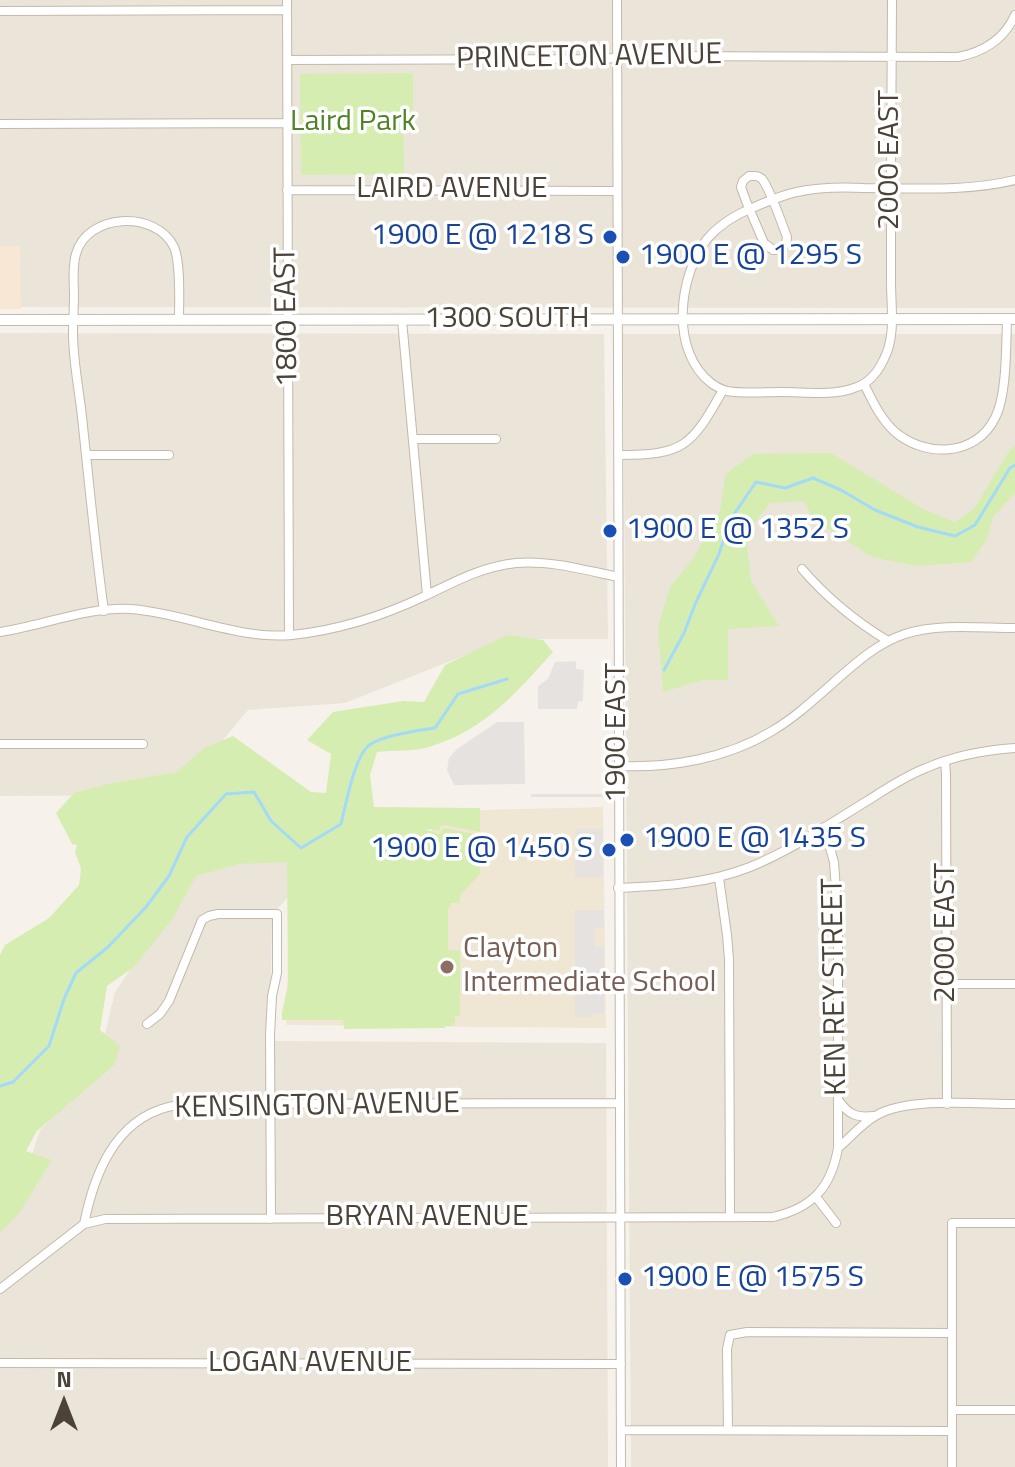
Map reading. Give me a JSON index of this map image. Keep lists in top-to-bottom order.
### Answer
{
  "streets": {
    "street": [
      "PRINCETON AVENUE",
      "2000 EAST",
      "LAIRD AVENUE",
      "1800 EAST",
      "1300 SOUTH",
      "1900 EAST",
      "KEN REY STREET",
      "KENSINGTON AVENUE",
      "BRYAN AVENUE",
      "LOGAN AVENUE"
    ]
  },
  "crossings": [
    ["PRINCETON AVENUE", "2000 EAST"],
    ["PRINCETON AVENUE", "1800 EAST"],
    ["PRINCETON AVENUE", "1900 EAST"],
    ["2000 EAST", "1300 SOUTH"],
    ["LAIRD AVENUE", "1800 EAST"],
    ["LAIRD AVENUE", "1900 EAST"],
    ["1800 EAST", "1300 SOUTH"],
    ["1300 SOUTH", "1900 EAST"],
    ["1900 EAST", "KENSINGTON AVENUE"],
    ["1900 EAST", "BRYAN AVENUE"],
    ["1900 EAST", "LOGAN AVENUE"],
    ["KENSINGTON AVENUE", "BRYAN AVENUE"]
  ],
  "parks": ["Laird Park"],
  "places": [
    "1900 E @ 1218 S",
    "1900 E @ 1295 S",
    "1900 E @ 1352 S",
    "1900 E @ 1435 S",
    "1900 E @ 1450 S",
    "Clayton Intermediate School",
    "1900 E @ 1575 S"
  ],
  "north": "top"
}
